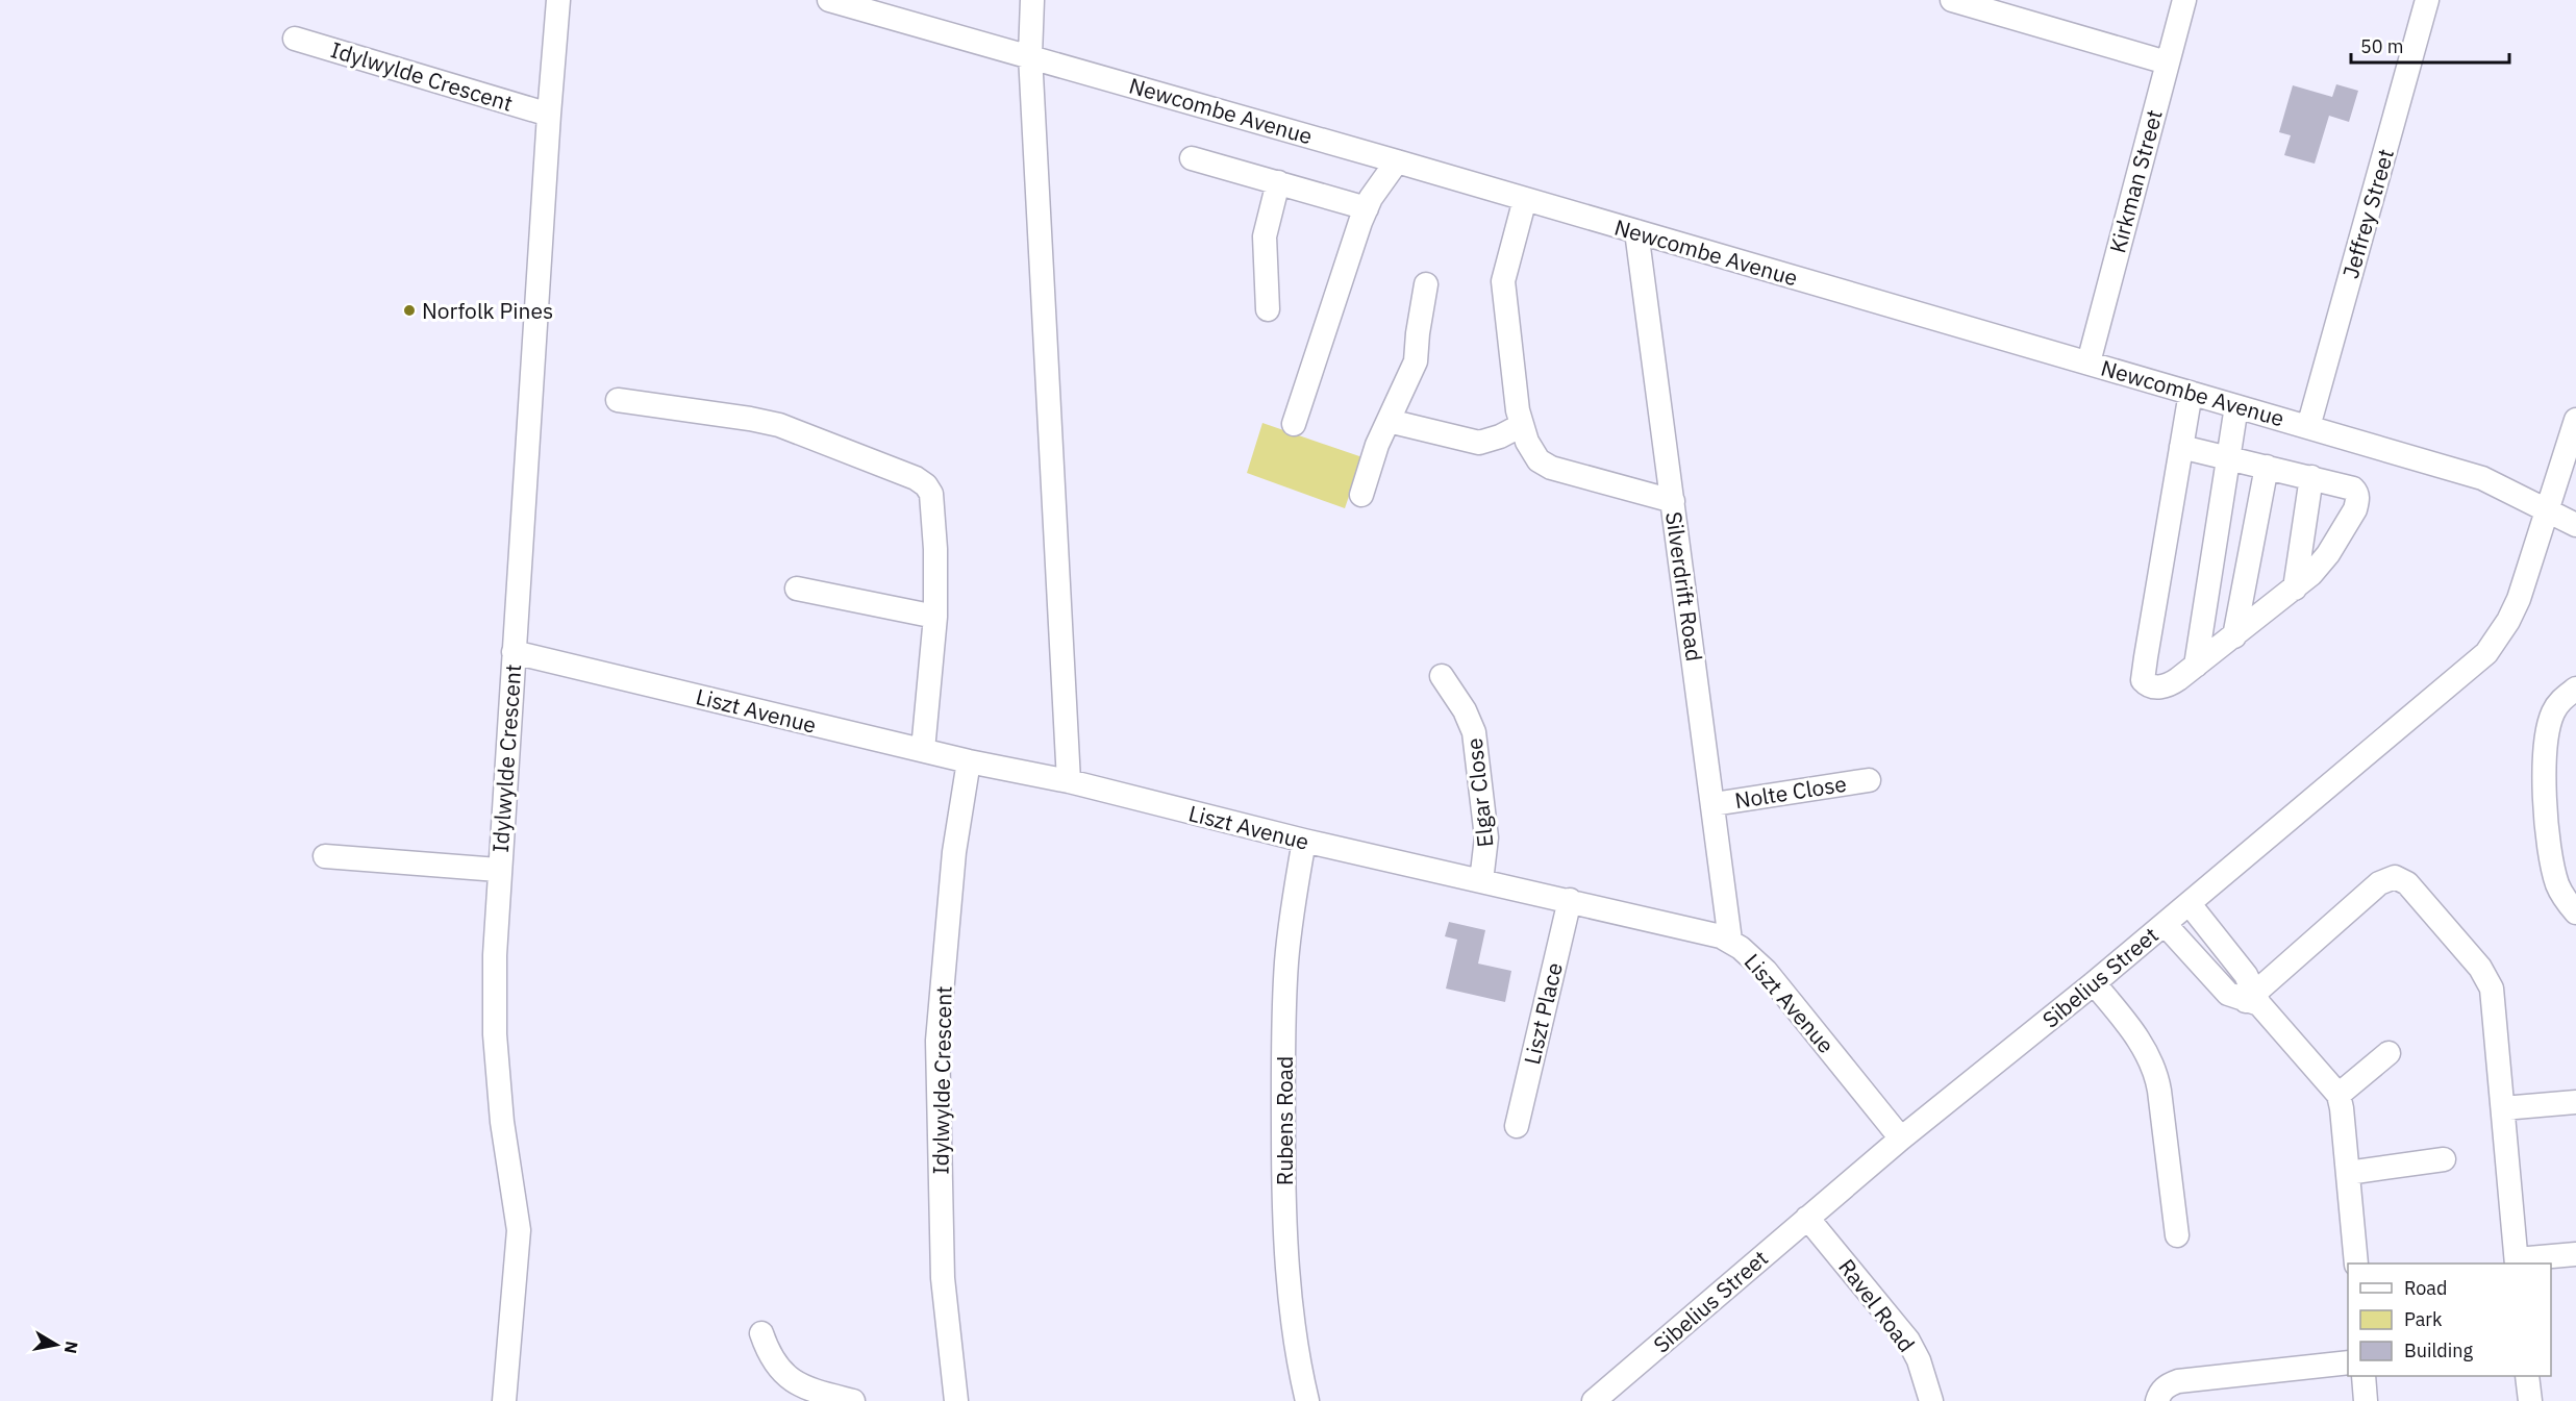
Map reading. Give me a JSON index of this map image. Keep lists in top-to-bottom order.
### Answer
{
  "streets": {
    "street": [
      "Idylwylde Crescent",
      "Newcombe Avenue",
      "Kirkman Street",
      "Jeffrey Street",
      "Silverdrift Road",
      "Liszt Avenue",
      "Nolte Close",
      "Elgar Close",
      "Sibelius Street",
      "Liszt Place",
      "Rubens Road",
      "Ravel Road"
    ]
  },
  "crossings": [
    ["Idylwylde Crescent", "Liszt Avenue"],
    ["Newcombe Avenue", "Kirkman Street"],
    ["Newcombe Avenue", "Jeffrey Street"],
    ["Newcombe Avenue", "Silverdrift Road"],
    ["Newcombe Avenue", "Sibelius Street"],
    ["Silverdrift Road", "Liszt Avenue"],
    ["Silverdrift Road", "Nolte Close"],
    ["Liszt Avenue", "Elgar Close"],
    ["Liszt Avenue", "Sibelius Street"],
    ["Liszt Avenue", "Liszt Place"],
    ["Liszt Avenue", "Rubens Road"],
    ["Sibelius Street", "Ravel Road"]
  ],
  "places": ["Norfolk Pines"],
  "legend": ["Road", "Park", "Building"],
  "scale_bar": "50 m",
  "north": "right"
}
